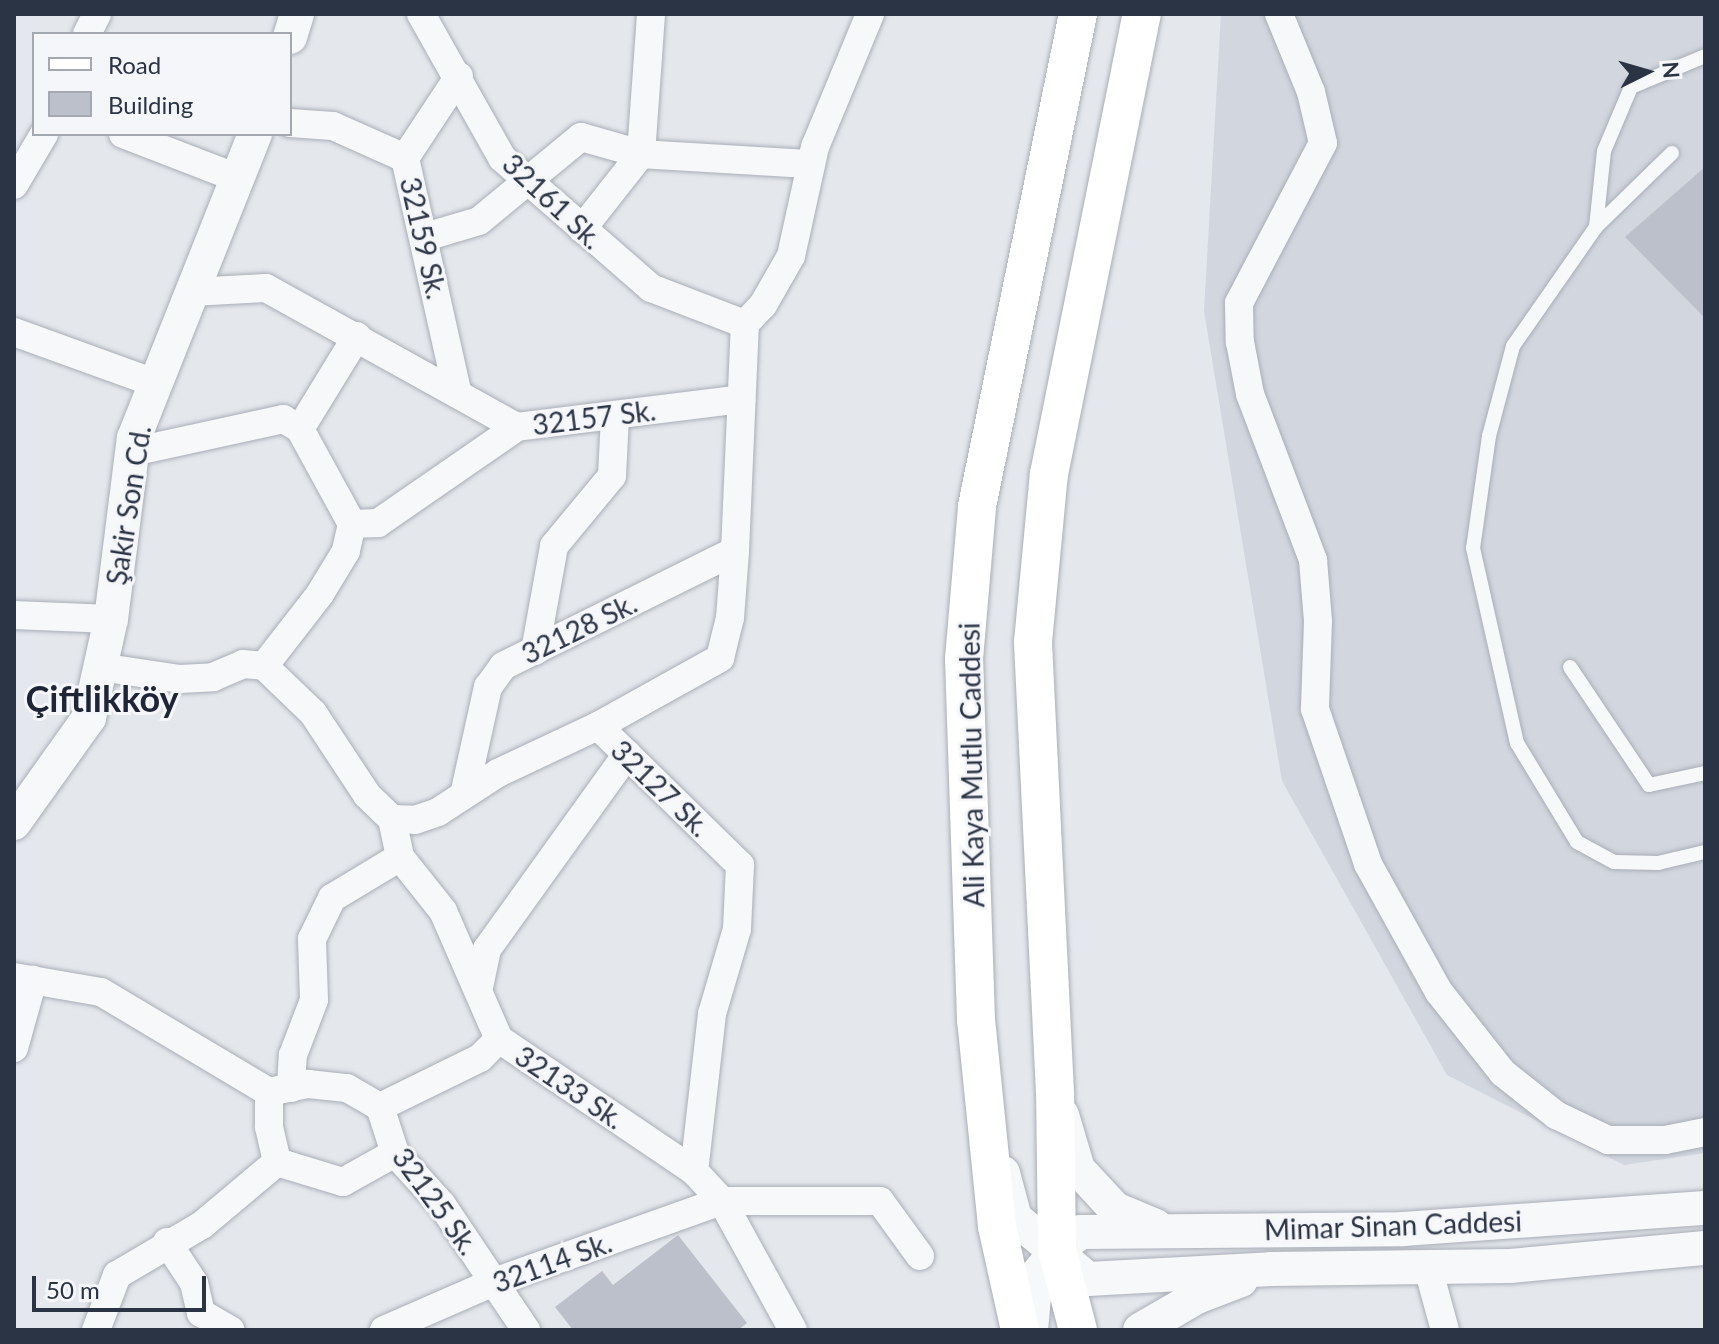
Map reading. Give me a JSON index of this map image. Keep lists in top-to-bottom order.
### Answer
{
  "streets": {
    "main road": ["Ali Kaya Mutlu Caddesi"],
    "street": [
      "32161 Sk.",
      "32159 Sk.",
      "32157 Sk.",
      "Şakir Son Cd.",
      "32128 Sk.",
      "32127 Sk.",
      "32133 Sk.",
      "32125 Sk.",
      "Mimar Sinan Caddesi",
      "32114 Sk."
    ]
  },
  "crossings": [
    ["32161 Sk.", "32127 Sk."],
    ["32159 Sk.", "32157 Sk."],
    ["32157 Sk.", "Şakir Son Cd."],
    ["32157 Sk.", "32127 Sk."],
    ["32128 Sk.", "32127 Sk."],
    ["Ali Kaya Mutlu Caddesi", "Mimar Sinan Caddesi"],
    ["32127 Sk.", "32133 Sk."],
    ["32133 Sk.", "32114 Sk."],
    ["32125 Sk.", "32114 Sk."]
  ],
  "districts": ["Çiftlikköy"],
  "legend": ["Road", "Building"],
  "scale_bar": "50 m",
  "north": "right"
}
